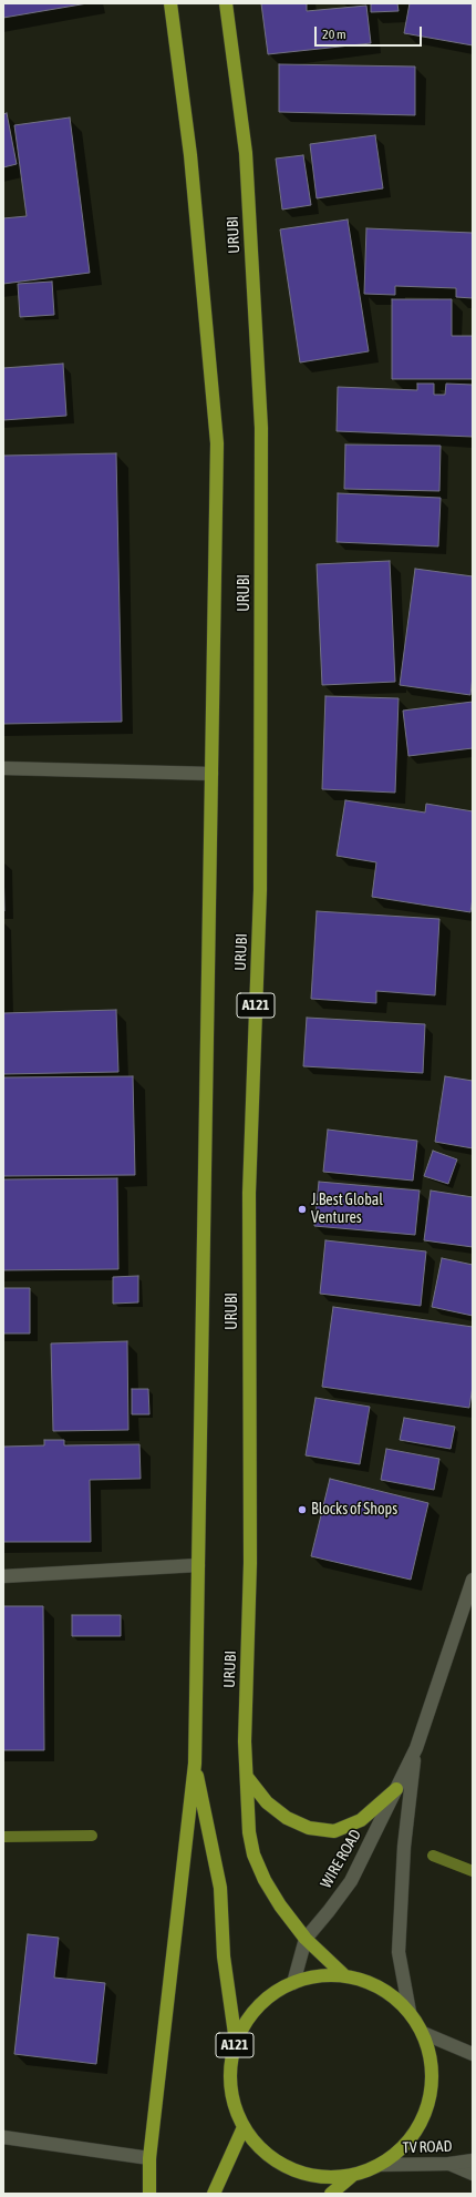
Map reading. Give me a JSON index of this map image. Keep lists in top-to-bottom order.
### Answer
{
  "streets": {
    "highway": ["URUBI", "A121"],
    "street": ["WIRE ROAD", "TV ROAD"]
  },
  "crossings": [
    ["URUBI", "A121"],
    ["URUBI", "WIRE ROAD"],
    ["A121", "WIRE ROAD"],
    ["A121", "TV ROAD"]
  ],
  "places": ["J.Best Global Ventures", "Blocks of Shops"],
  "scale_bar": "20 m"
}
